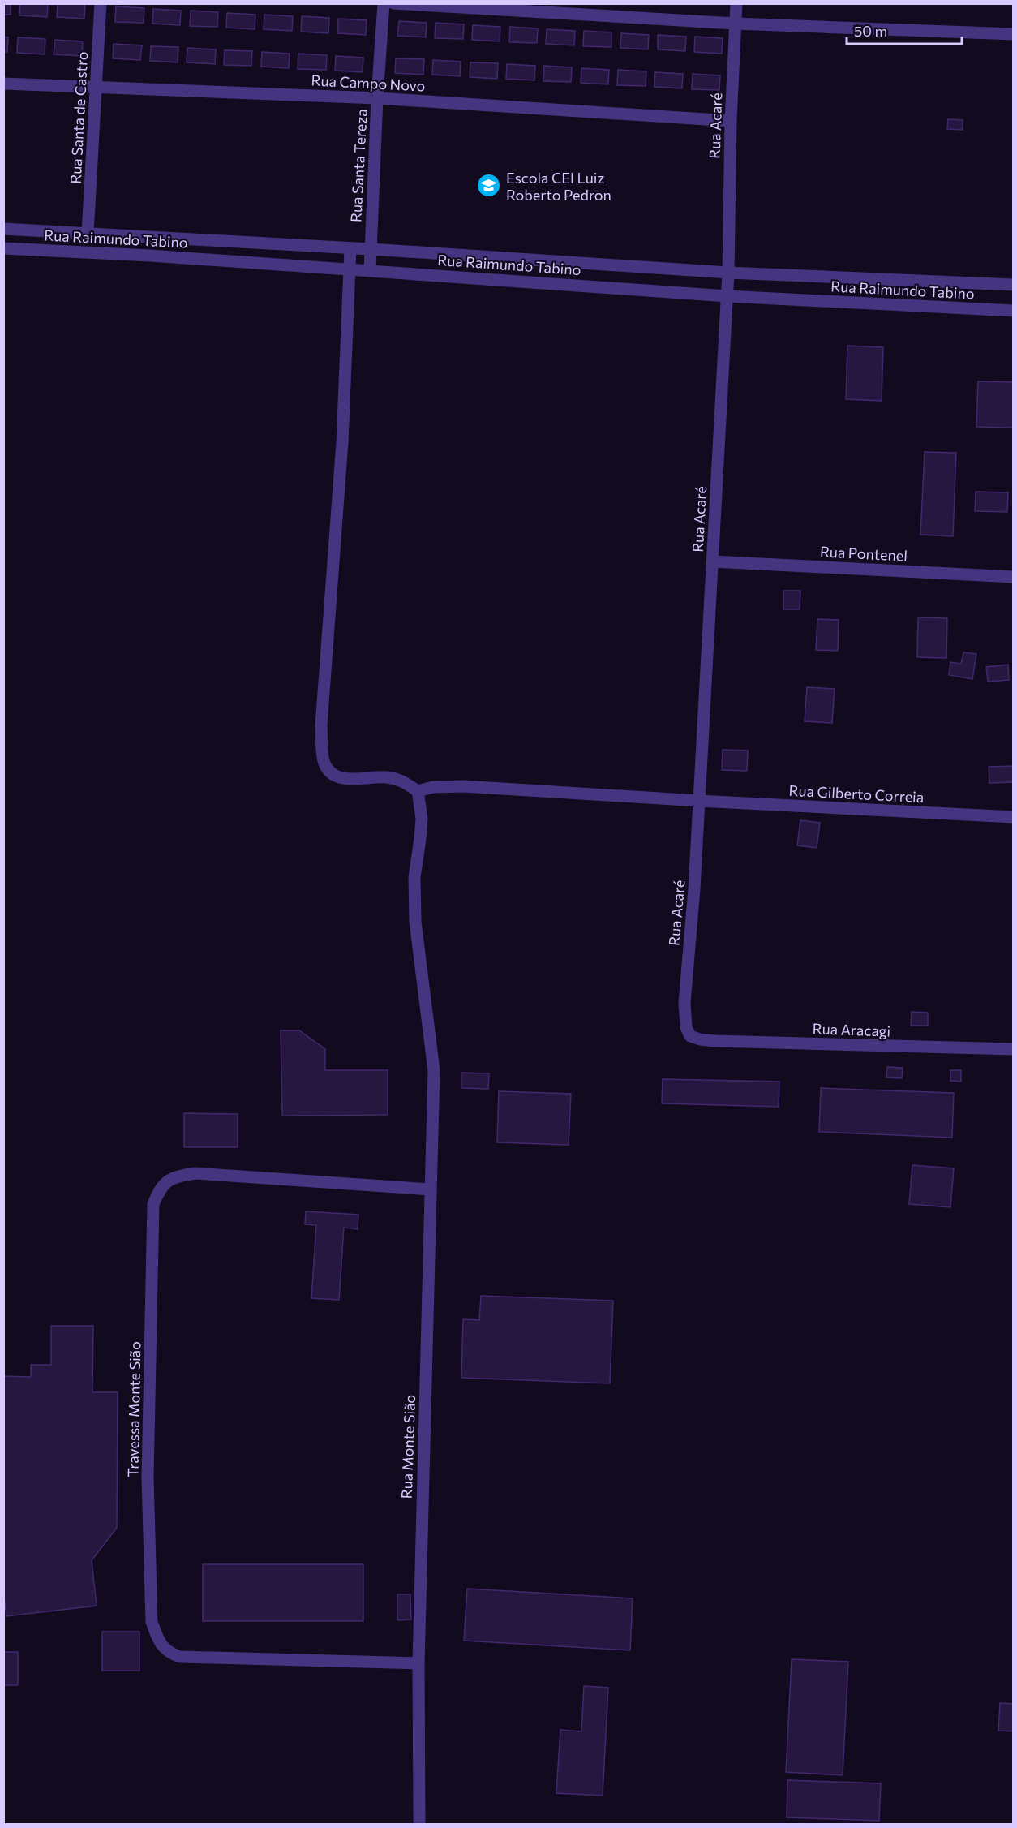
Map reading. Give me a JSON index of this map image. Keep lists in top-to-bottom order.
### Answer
{
  "streets": {
    "street": [
      "Rua Campo Novo",
      "Rua Santa de Castro",
      "Rua Acaré",
      "Rua Santa Tereza",
      "Rua Raimundo Tabino",
      "Rua Pontenel",
      "Rua Gilberto Correia",
      "Rua Aracagi",
      "Travessa Monte Sião",
      "Rua Monte Sião"
    ]
  },
  "crossings": [
    ["Rua Campo Novo", "Rua Santa de Castro"],
    ["Rua Campo Novo", "Rua Acaré"],
    ["Rua Campo Novo", "Rua Santa Tereza"],
    ["Rua Santa de Castro", "Rua Raimundo Tabino"],
    ["Rua Acaré", "Rua Raimundo Tabino"],
    ["Rua Acaré", "Rua Pontenel"],
    ["Rua Acaré", "Rua Gilberto Correia"],
    ["Rua Acaré", "Rua Aracagi"],
    ["Rua Santa Tereza", "Rua Raimundo Tabino"],
    ["Rua Gilberto Correia", "Rua Monte Sião"],
    ["Travessa Monte Sião", "Rua Monte Sião"]
  ],
  "places": {
    "school or university": ["Escola CEI Luiz Roberto Pedron"]
  },
  "scale_bar": "50 m"
}
